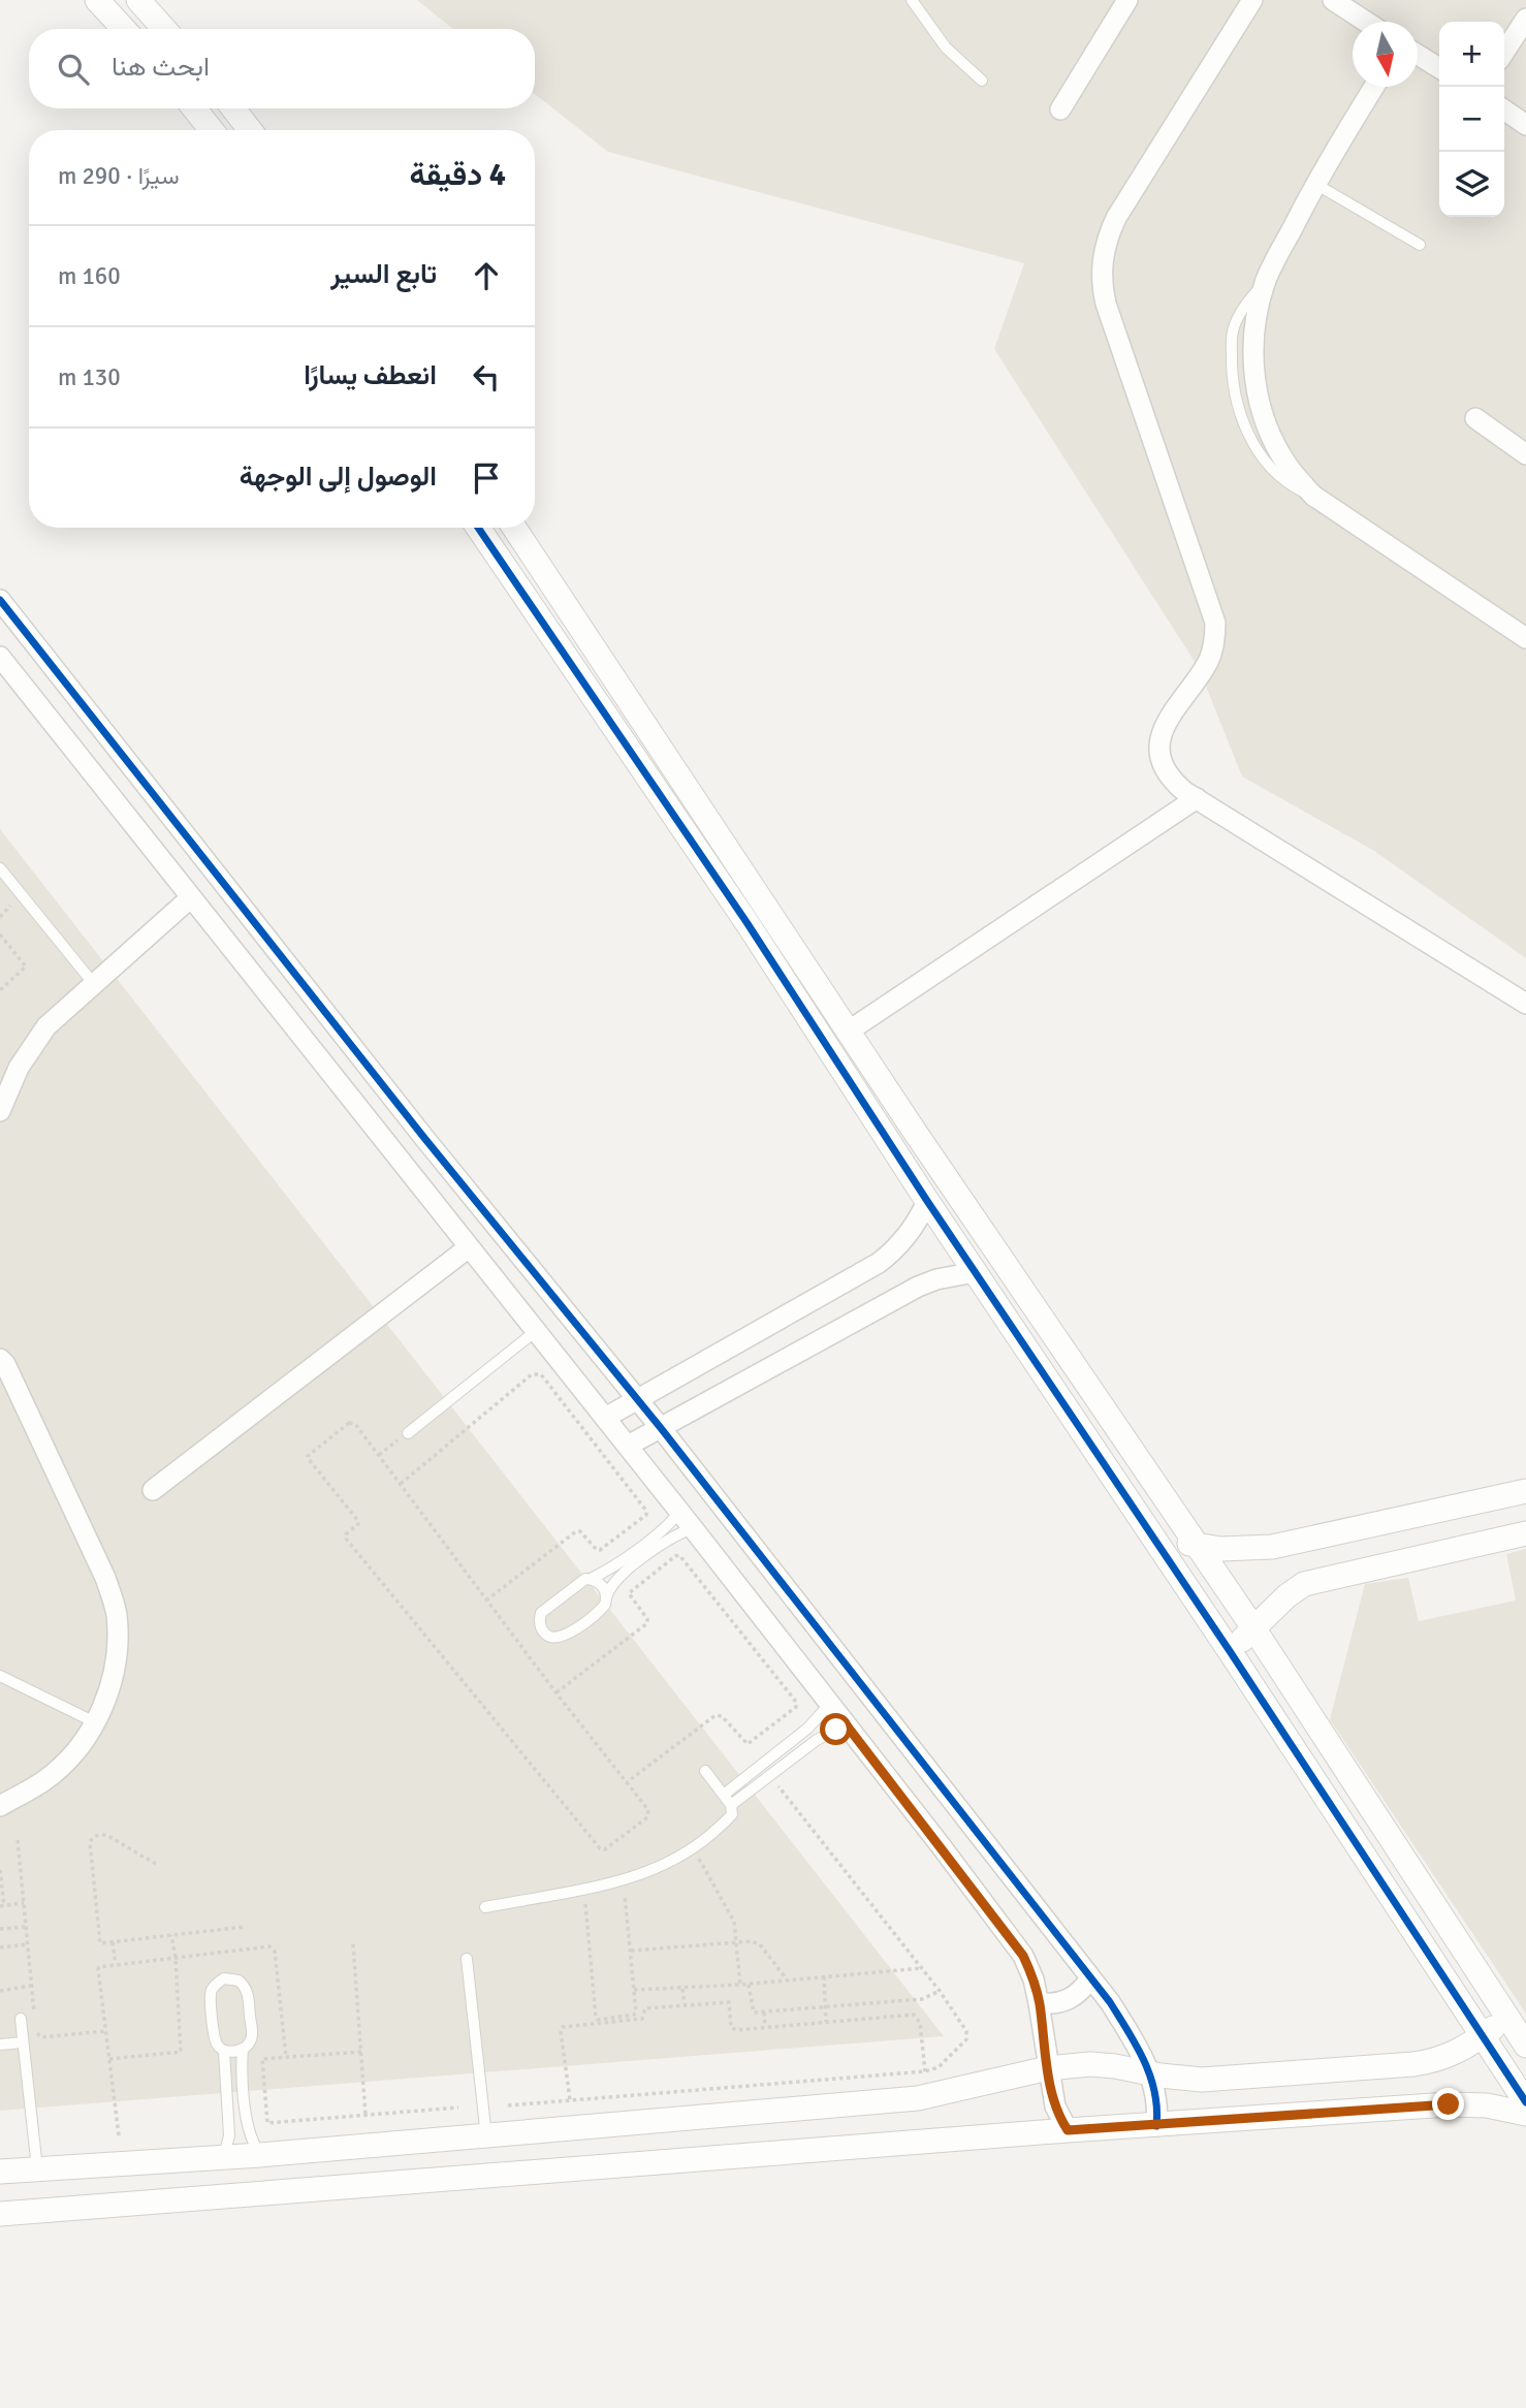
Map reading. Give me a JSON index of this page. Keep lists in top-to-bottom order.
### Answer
{
  "north": "bottom",
  "page": {
    "map_buttons": ["+", "−"],
    "search": "ابحث هنا",
    "heading": ["4 دقيقة", "سيرًا · 290 m"],
    "list": [
      ["تابع السير", "160 m"],
      ["انعطف يسارًا", "130 m"],
      "الوصول إلى الوجهة"
    ]
  }
}
